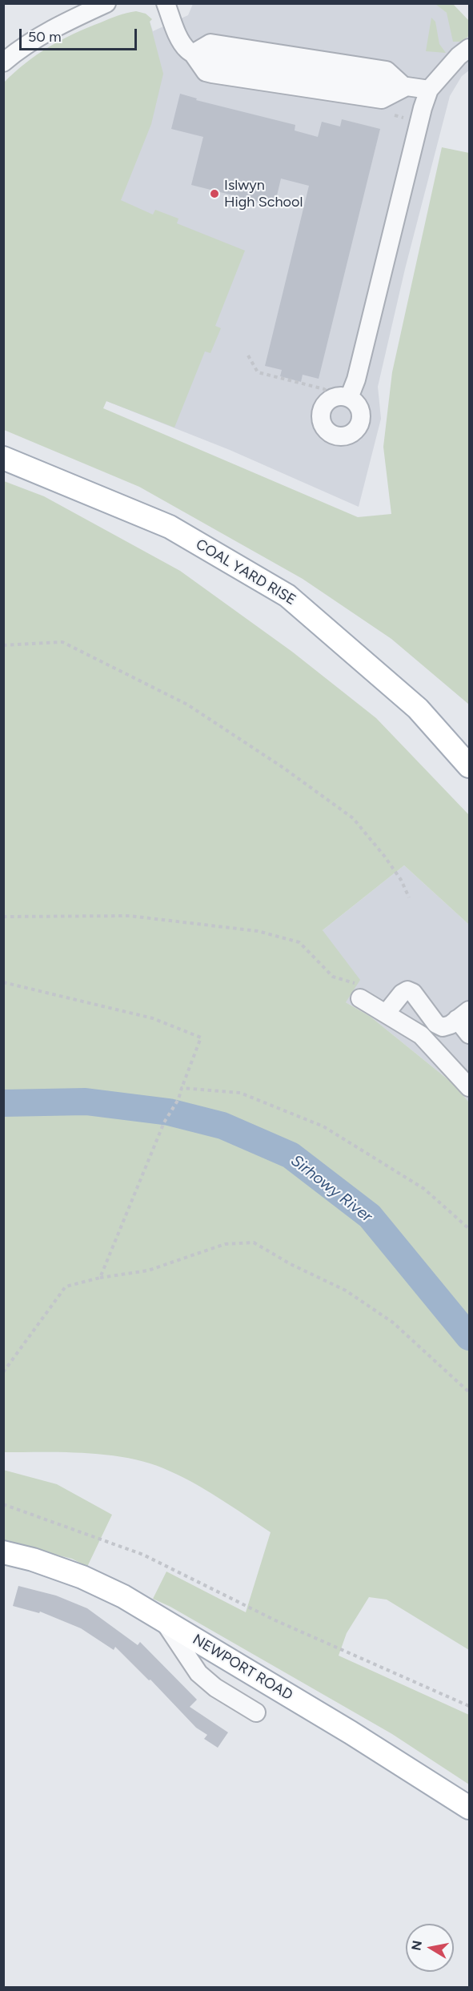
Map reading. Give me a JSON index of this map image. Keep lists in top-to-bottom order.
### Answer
{
  "streets": {
    "main road": ["COAL YARD RISE", "NEWPORT ROAD"]
  },
  "water": ["Sirhowy River"],
  "places": ["Islwyn High School"],
  "scale_bar": "50 m",
  "north": "left"
}
